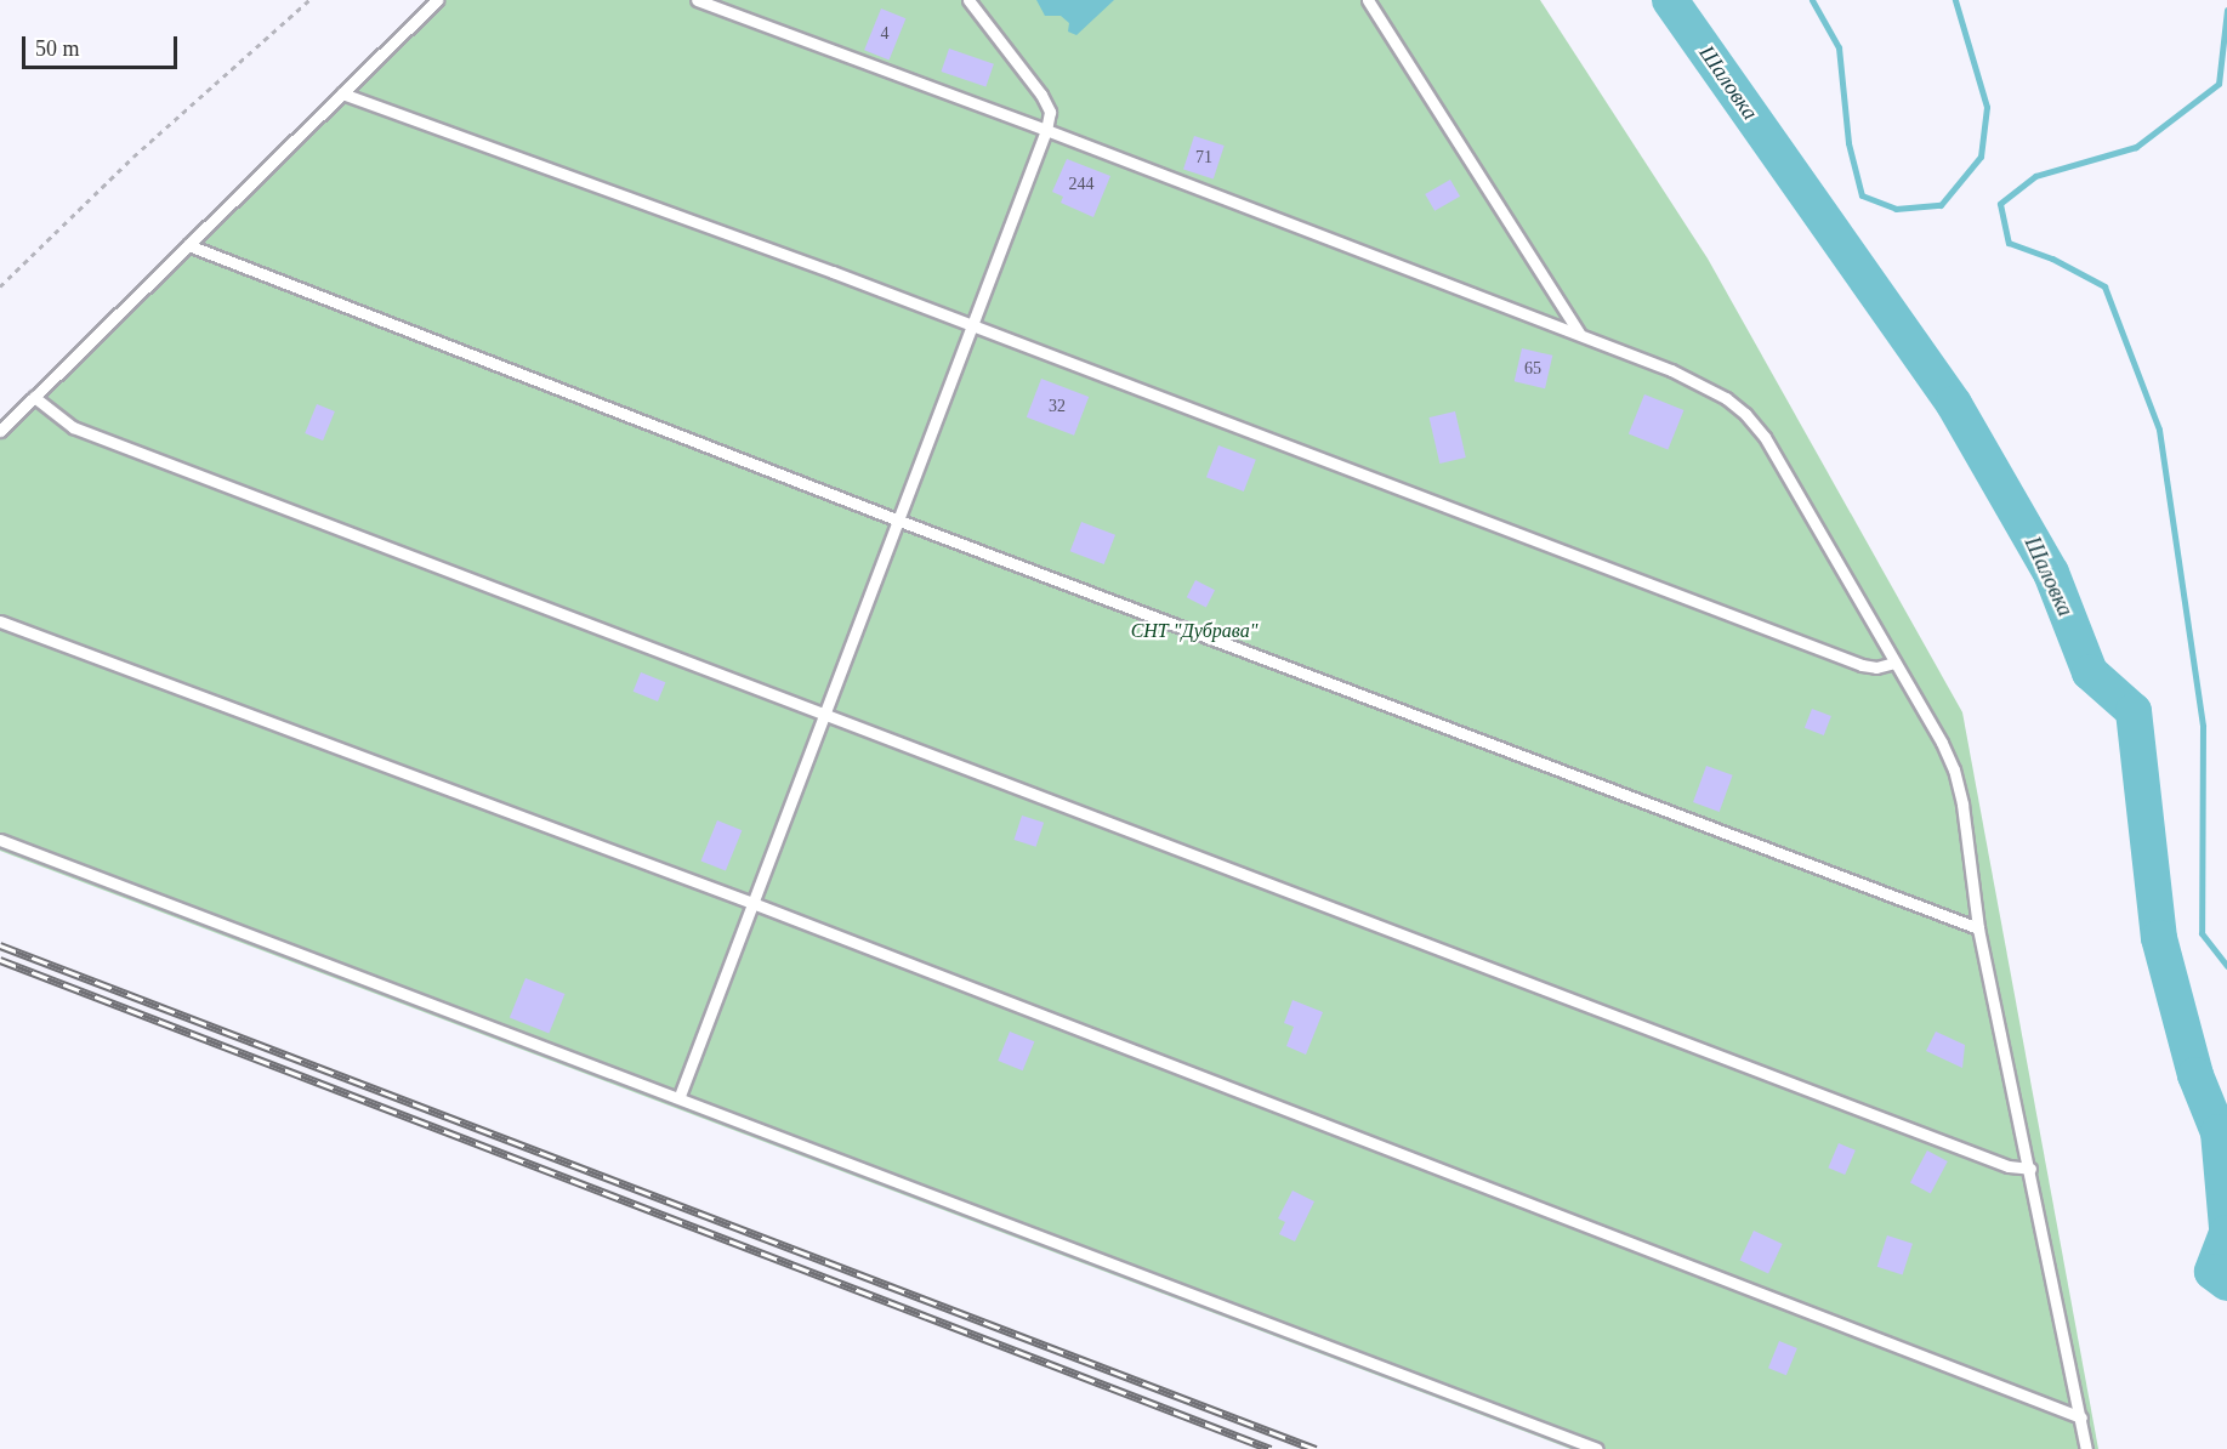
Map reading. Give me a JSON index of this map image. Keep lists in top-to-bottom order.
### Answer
{
  "water": ["Шаловка"],
  "parks": ["СНТ \"Дубрава\""],
  "house_numbers": [
    "4",
    "71",
    "244",
    "65",
    "32"
  ],
  "scale_bar": "50 m"
}
